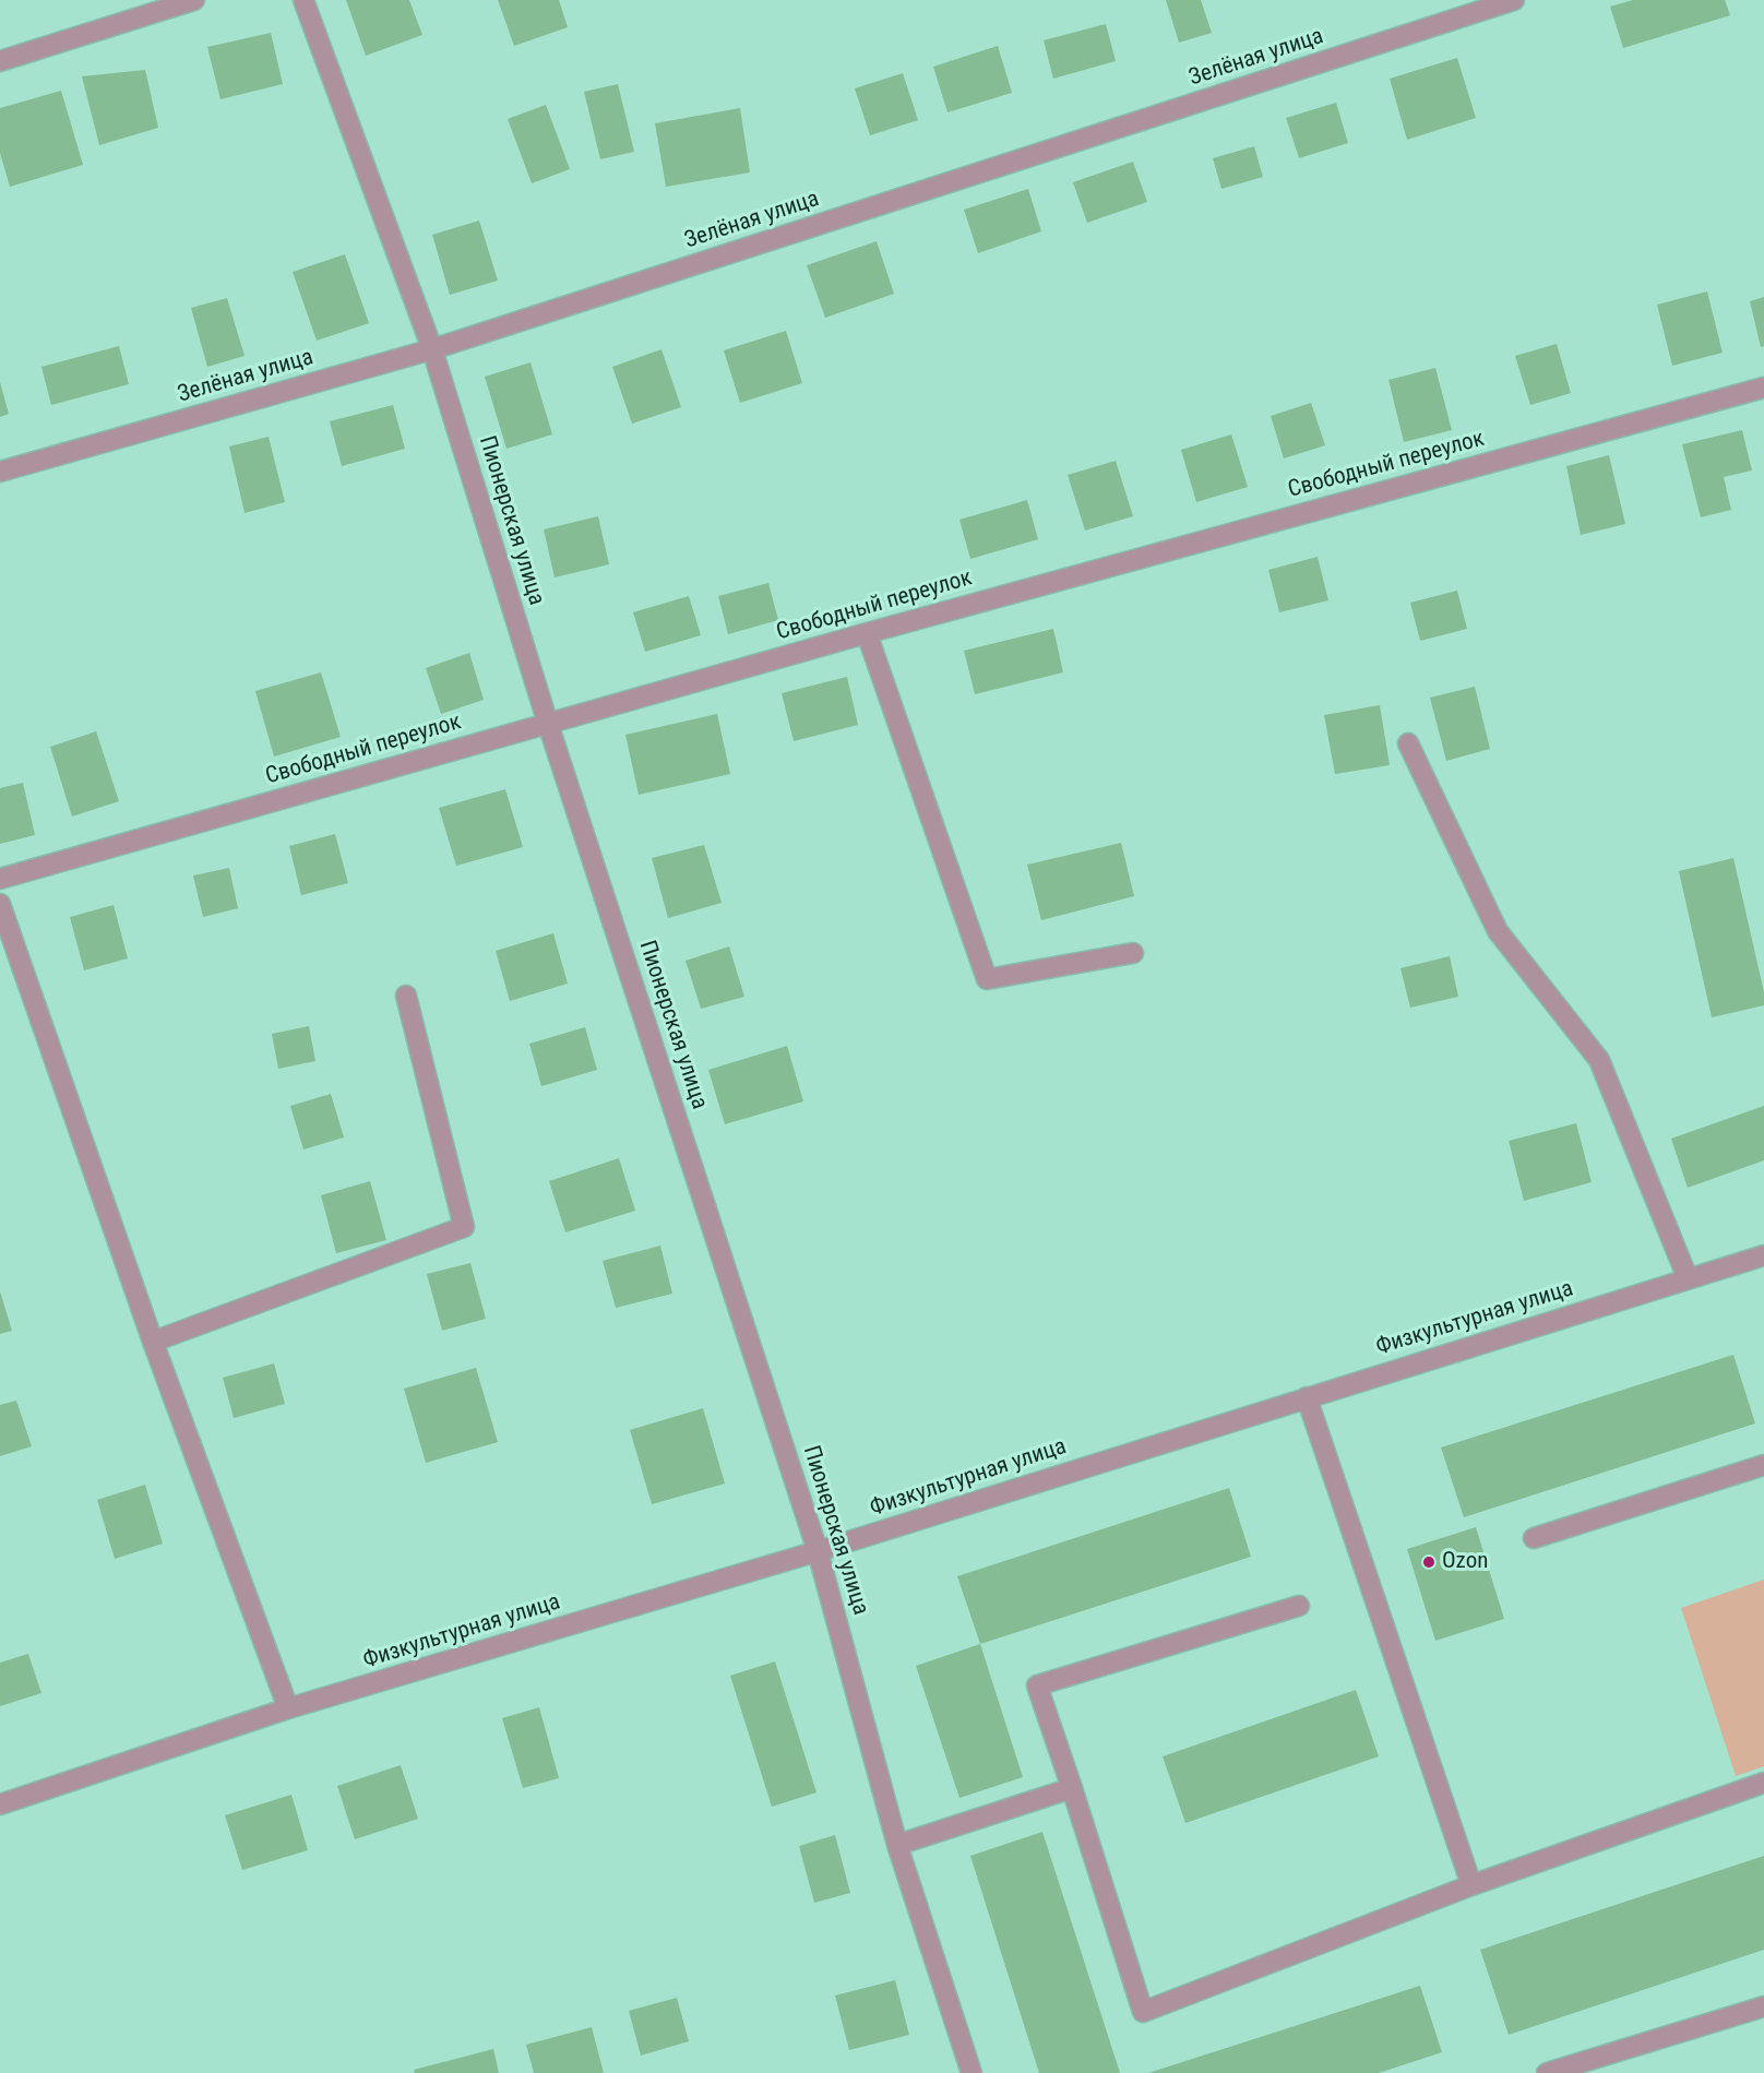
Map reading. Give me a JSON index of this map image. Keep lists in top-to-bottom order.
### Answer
{
  "streets": {
    "street": [
      "Зелёная улица",
      "Свободный переулок",
      "Пионерская улица",
      "Физкультурная улица"
    ]
  },
  "crossings": [
    ["Зелёная улица", "Пионерская улица"],
    ["Свободный переулок", "Пионерская улица"],
    ["Пионерская улица", "Физкультурная улица"]
  ],
  "places": ["Ozon"]
}
